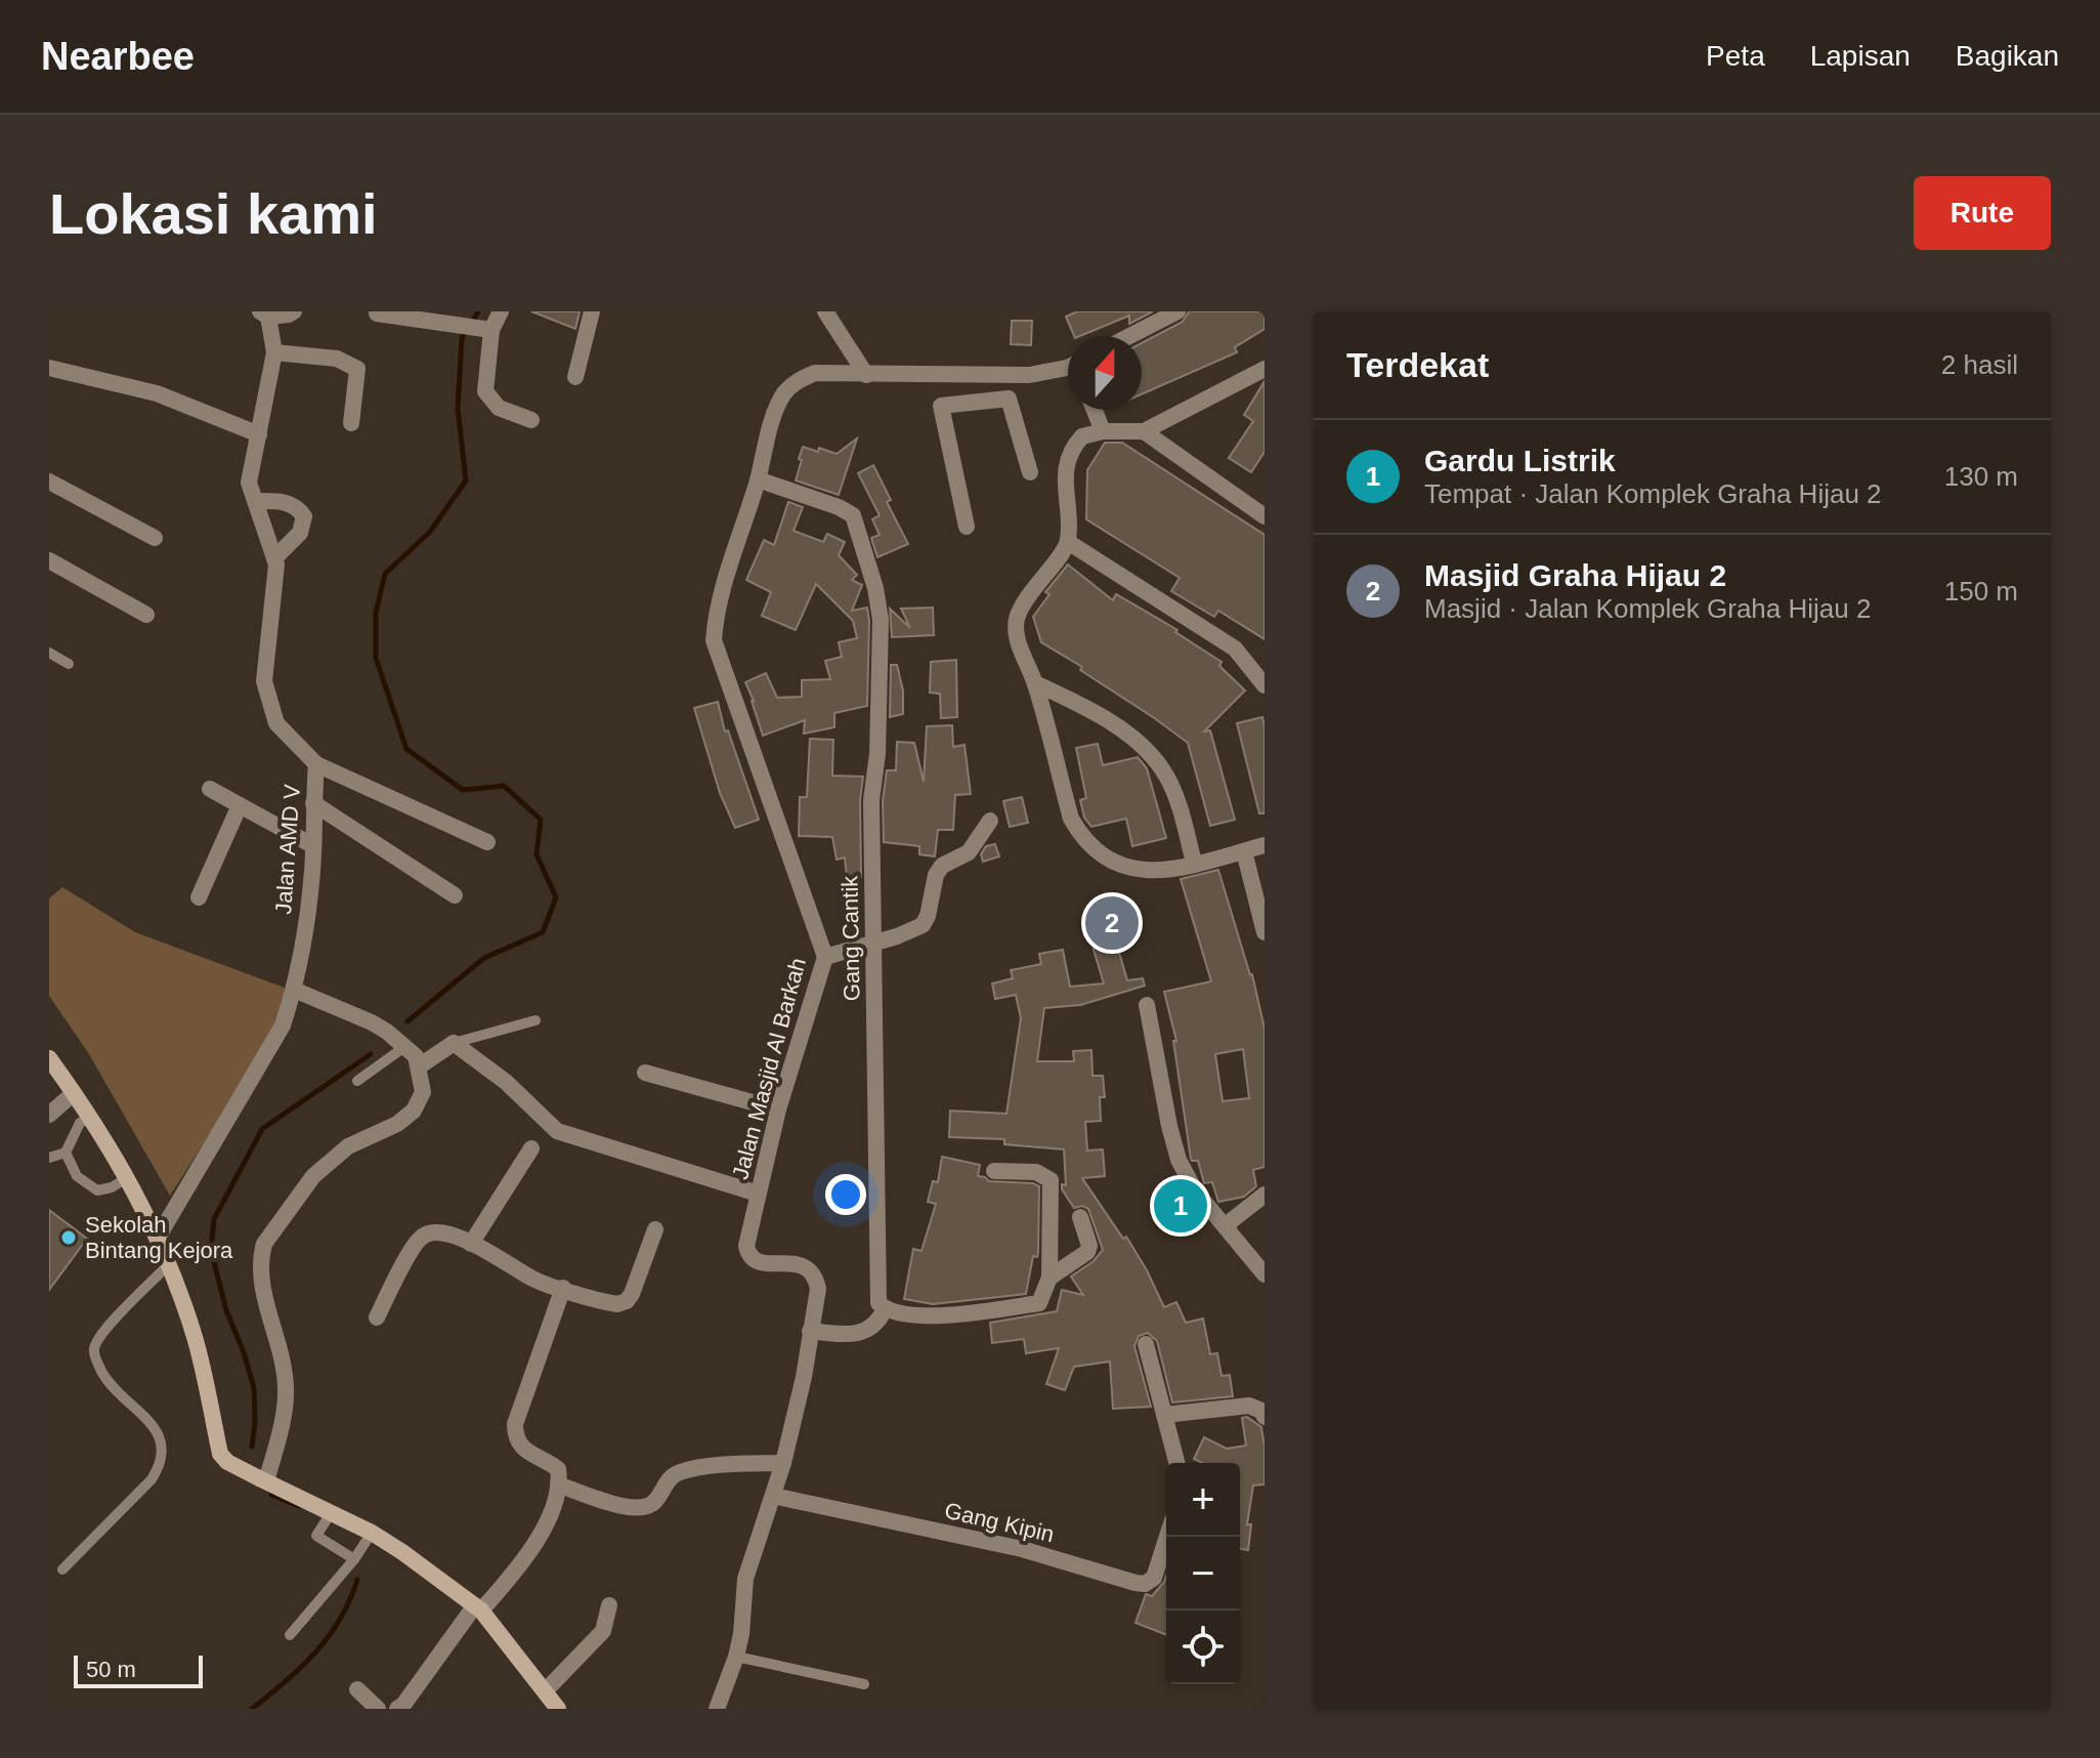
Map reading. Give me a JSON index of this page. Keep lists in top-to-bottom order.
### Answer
{
  "streets": {
    "street": [
      "Jalan AMD V",
      "Gang Cantik",
      "Jalan Masjid Al Barkah",
      "Gang Kipin"
    ]
  },
  "crossings": [
    ["Gang Cantik", "Jalan Masjid Al Barkah"],
    ["Jalan Masjid Al Barkah", "Gang Kipin"]
  ],
  "places": ["Sekolah Bintang Kejora"],
  "scale_bar": "50 m",
  "north": "top",
  "page": {
    "header": "Nearbee",
    "nav": ["Peta", "Lapisan", "Bagikan"],
    "buttons": "Rute",
    "title": "Lokasi kami",
    "heading": ["Terdekat", "2 hasil"],
    "list": [
      {
        "mark": "1",
        "name": "Gardu Listrik",
        "note": "Tempat · Jalan Komplek Graha Hijau 2",
        "value": "130 m"
      },
      {
        "mark": "2",
        "name": "Masjid Graha Hijau 2",
        "note": "Masjid · Jalan Komplek Graha Hijau 2",
        "value": "150 m"
      }
    ],
    "pins": ["2", "1"],
    "map_buttons": ["+", "−"],
    "scale": "50 m"
  }
}
